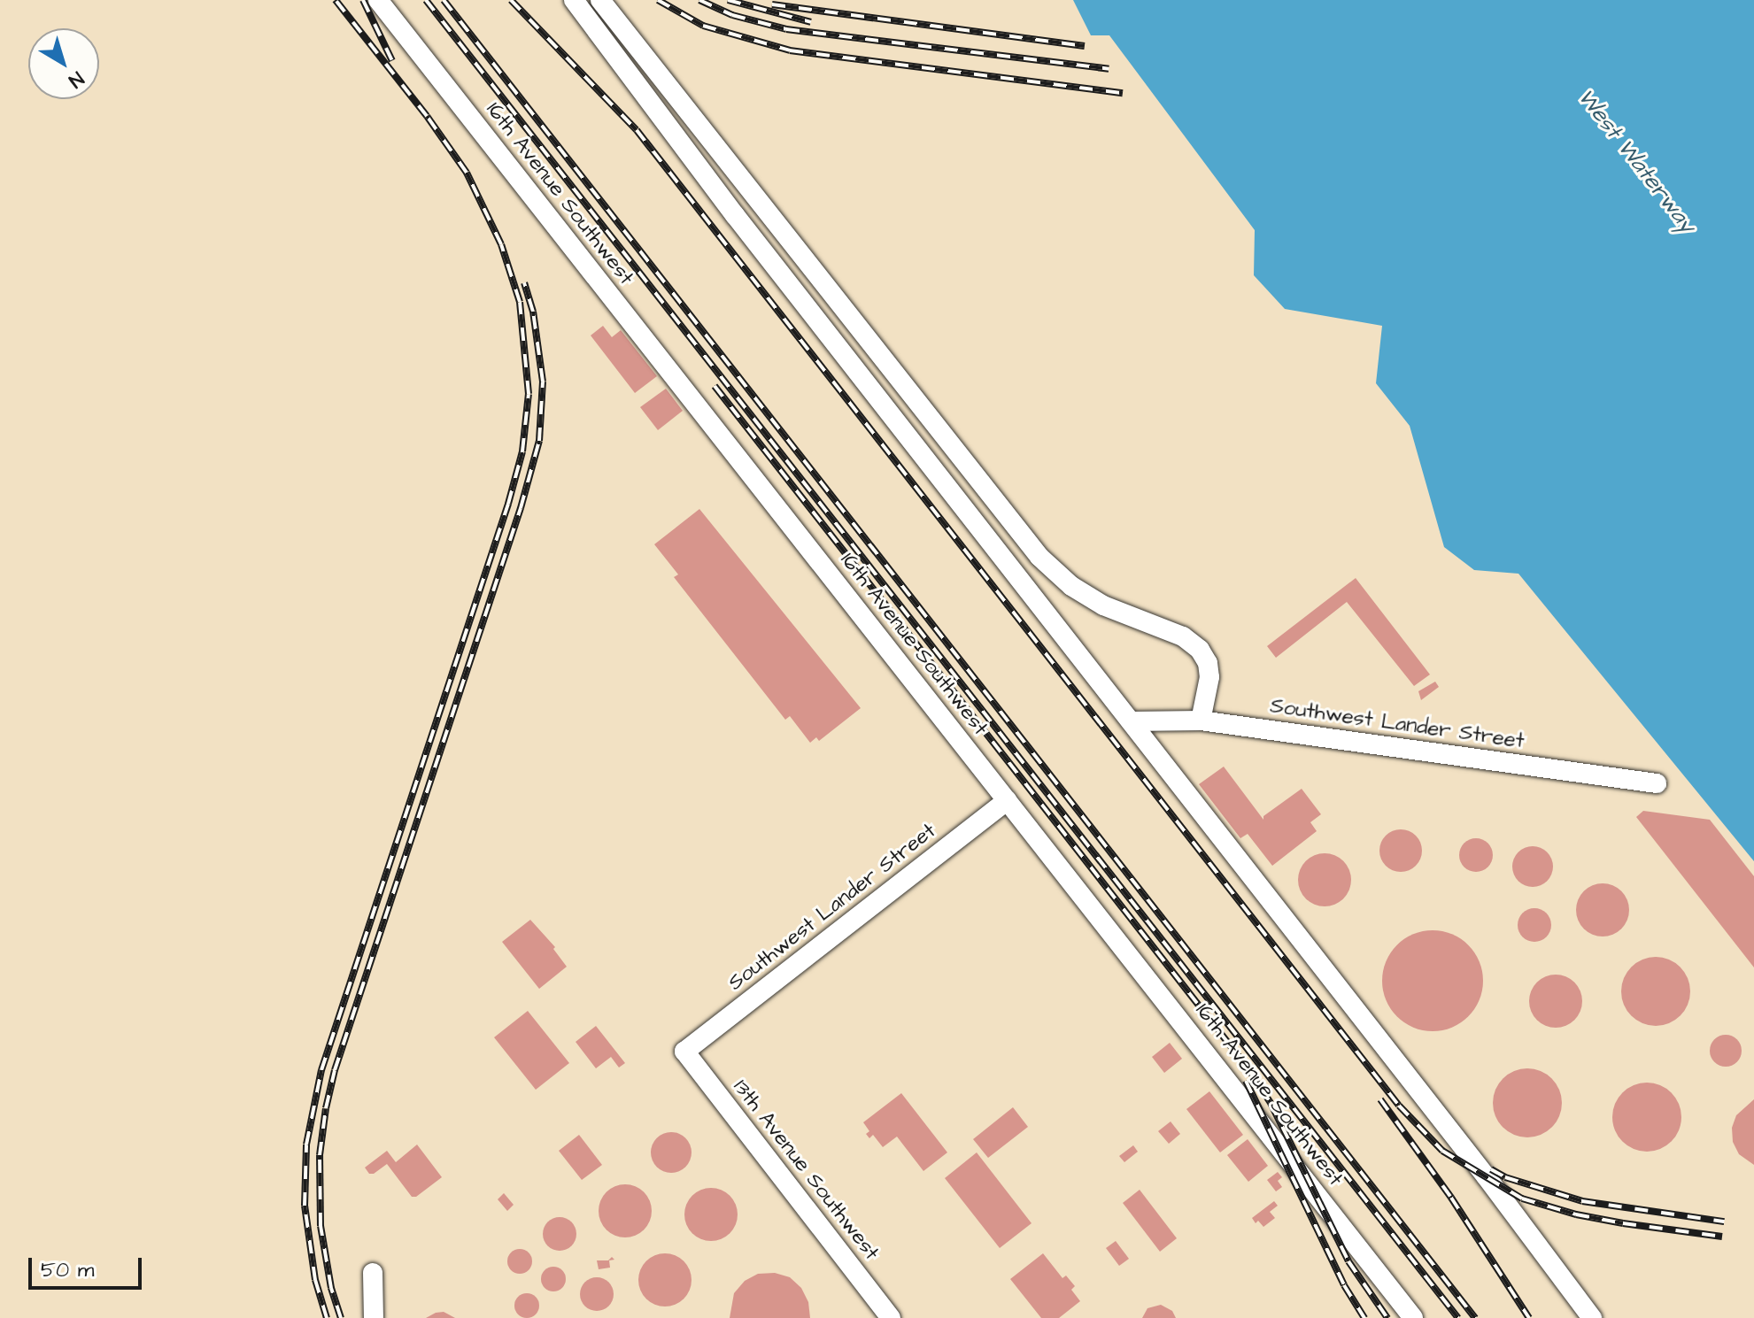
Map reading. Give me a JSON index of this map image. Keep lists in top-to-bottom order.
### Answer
{
  "streets": {
    "street": ["16th Avenue Southwest", "Southwest Lander Street", "13th Avenue Southwest"]
  },
  "crossings": [
    ["16th Avenue Southwest", "Southwest Lander Street"],
    ["Southwest Lander Street", "13th Avenue Southwest"]
  ],
  "water": ["West Waterway"],
  "scale_bar": "50 m",
  "north": "bottom right"
}
